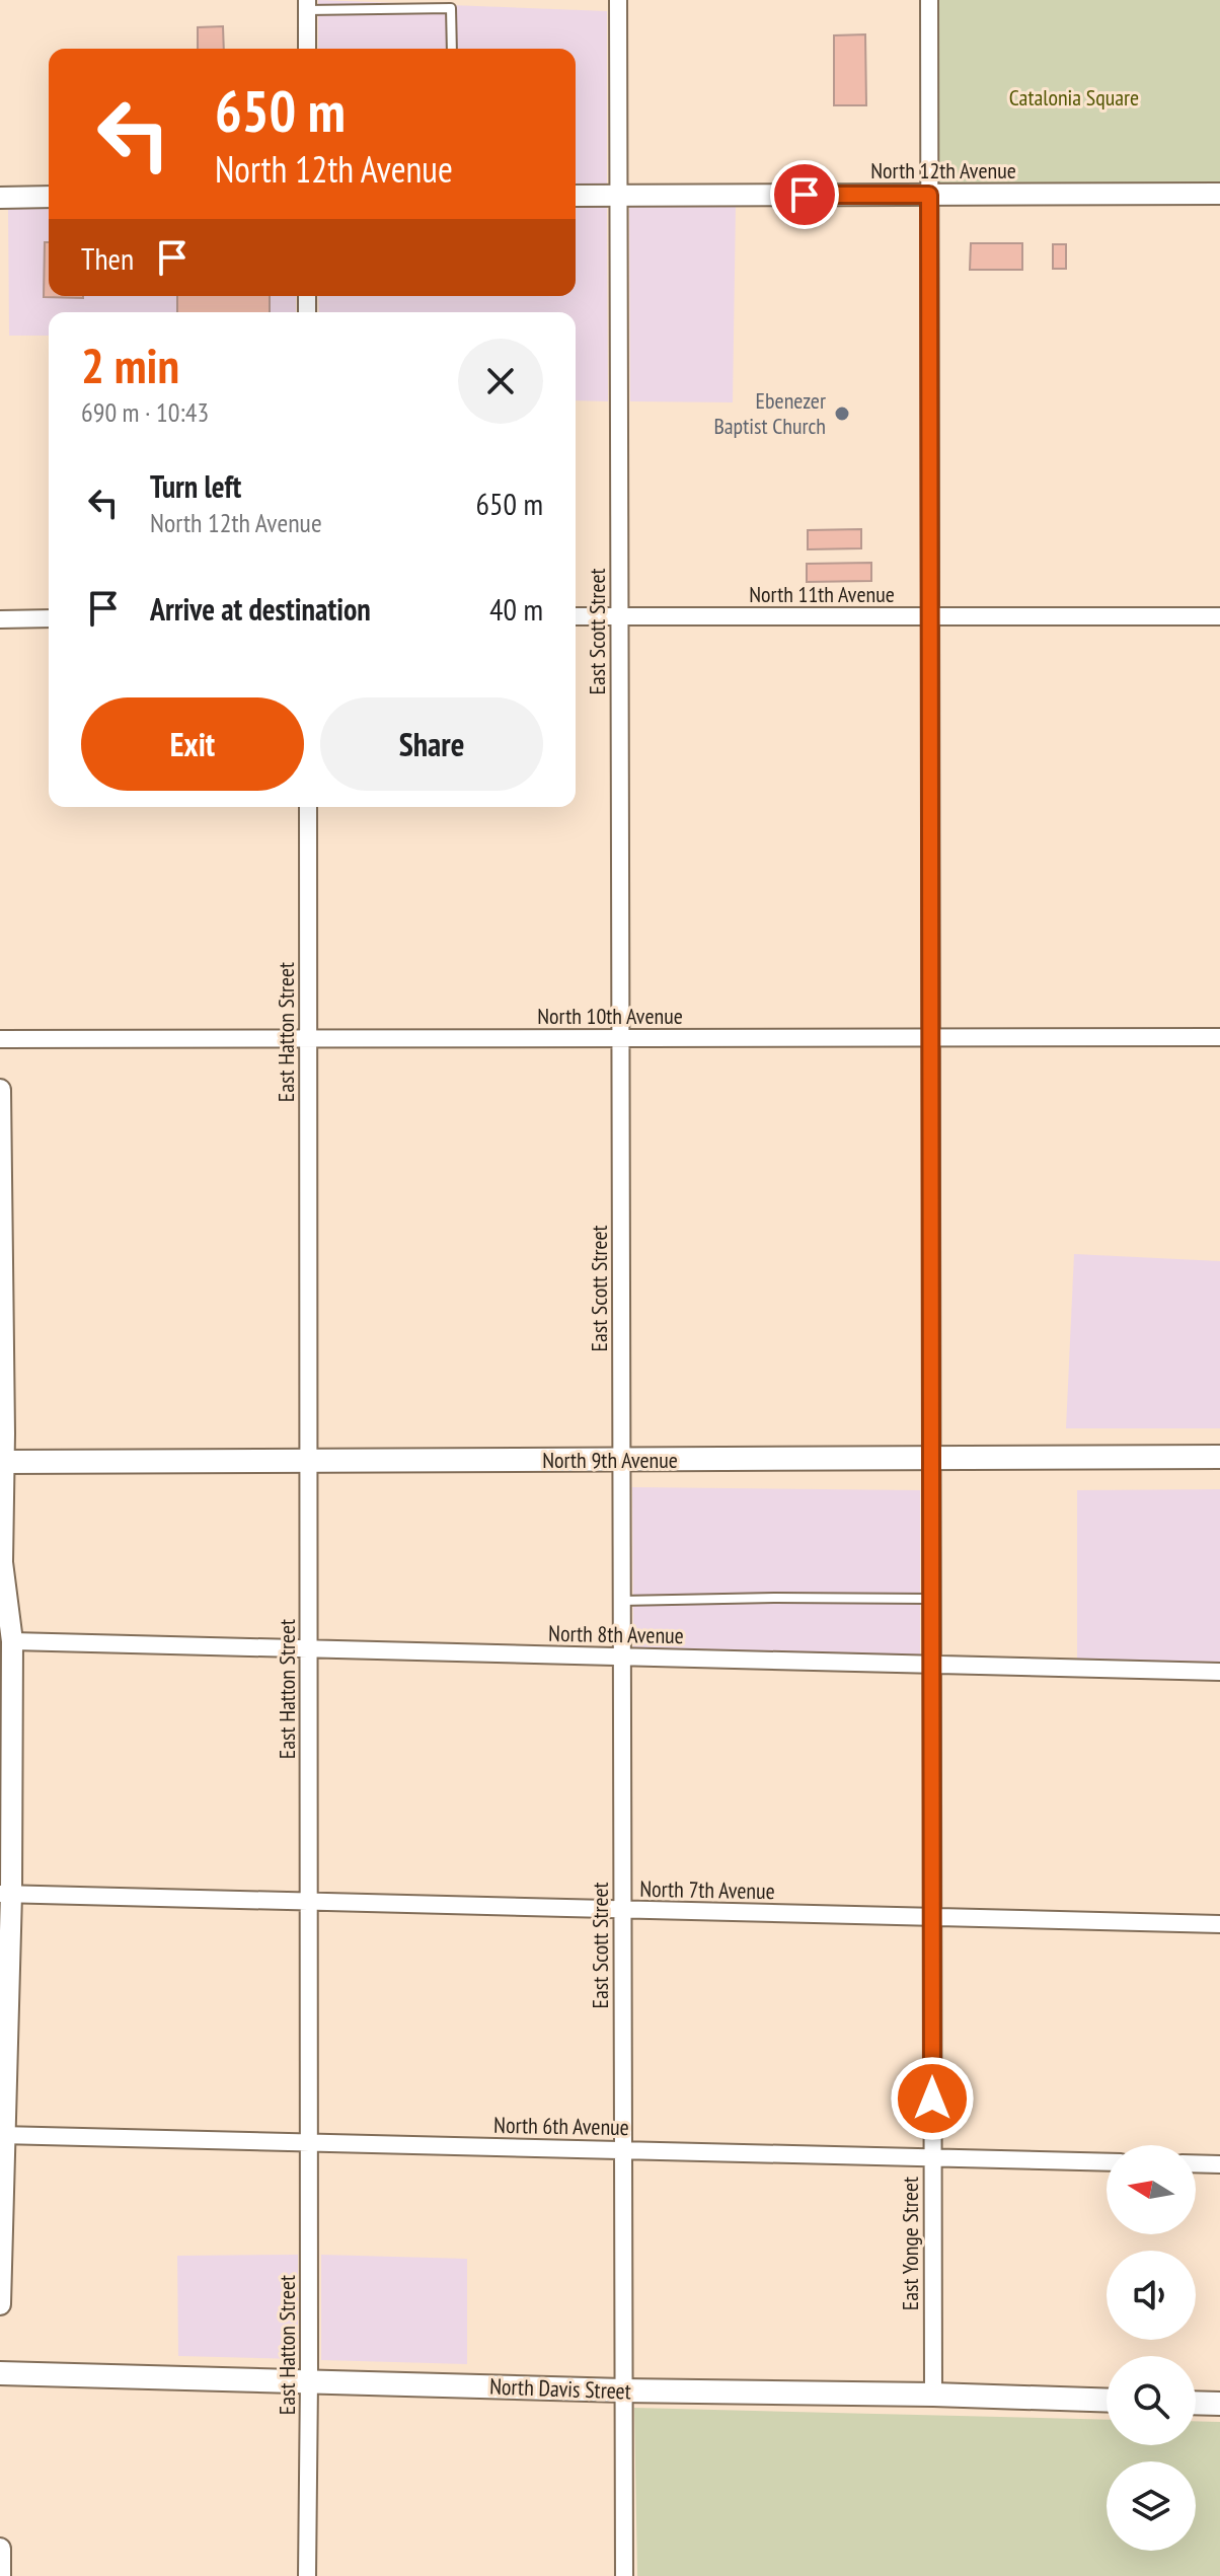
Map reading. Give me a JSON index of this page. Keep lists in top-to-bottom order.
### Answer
{
  "streets": {
    "main road": ["North 9th Avenue", "North Davis Street"],
    "street": [
      "North 12th Avenue",
      "North 11th Avenue",
      "East Scott Street",
      "North 10th Avenue",
      "East Hatton Street",
      "North 8th Avenue",
      "North 7th Avenue",
      "North 6th Avenue",
      "East Yonge Street"
    ]
  },
  "crossings": [
    ["North 12th Avenue", "East Scott Street"],
    ["North 12th Avenue", "East Yonge Street"],
    ["North 11th Avenue", "East Scott Street"],
    ["North 11th Avenue", "East Yonge Street"],
    ["East Scott Street", "North 10th Avenue"],
    ["East Scott Street", "North 9th Avenue"],
    ["East Scott Street", "North 8th Avenue"],
    ["East Scott Street", "North 7th Avenue"],
    ["East Scott Street", "North 6th Avenue"],
    ["East Scott Street", "North Davis Street"],
    ["North 10th Avenue", "East Hatton Street"],
    ["North 10th Avenue", "East Yonge Street"],
    ["East Hatton Street", "North 9th Avenue"],
    ["East Hatton Street", "North 8th Avenue"],
    ["East Hatton Street", "North 7th Avenue"],
    ["East Hatton Street", "North 6th Avenue"],
    ["East Hatton Street", "North Davis Street"],
    ["North 9th Avenue", "East Yonge Street"],
    ["North 8th Avenue", "East Yonge Street"],
    ["North 7th Avenue", "East Yonge Street"],
    ["North 6th Avenue", "East Yonge Street"],
    ["East Yonge Street", "North Davis Street"]
  ],
  "parks": ["Catalonia Square"],
  "places": ["Ebenezer Baptist Church"],
  "north": "left",
  "page": {
    "turn": ["650 m", "North 12th Avenue"],
    "then": "Then",
    "heading": ["2 min", "690 m · 10:43"],
    "list": [
      {
        "name": "Turn left",
        "note": "North 12th Avenue",
        "value": "650 m"
      },
      {
        "name": "Arrive at destination",
        "value": "40 m"
      }
    ],
    "buttons": ["Exit", "Share"]
  }
}
